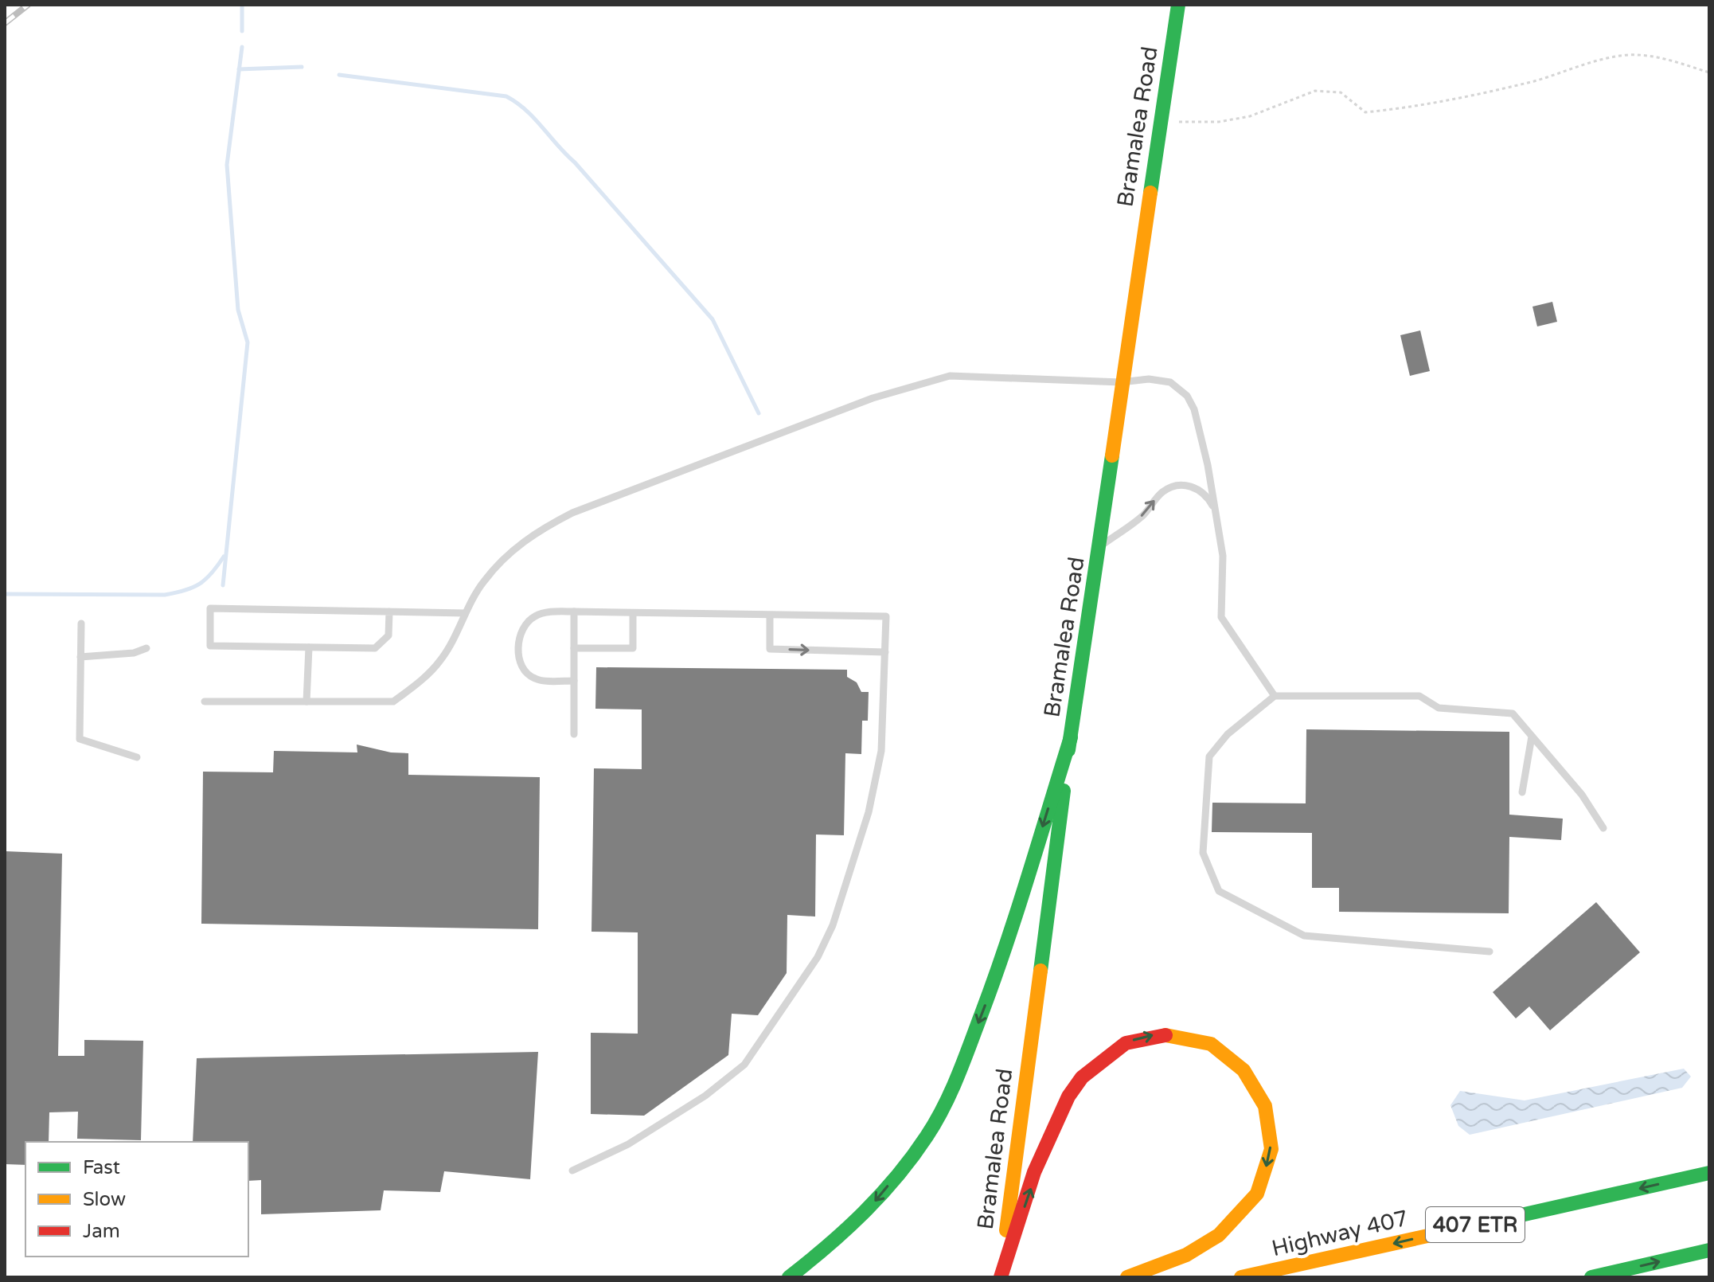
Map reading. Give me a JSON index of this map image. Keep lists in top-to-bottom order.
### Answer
{
  "streets": {
    "main road": ["Bramalea Road", "407 ETR", "Highway 407"]
  },
  "one_way": ["Highway 407"],
  "legend": ["Fast", "Slow", "Jam"]
}
